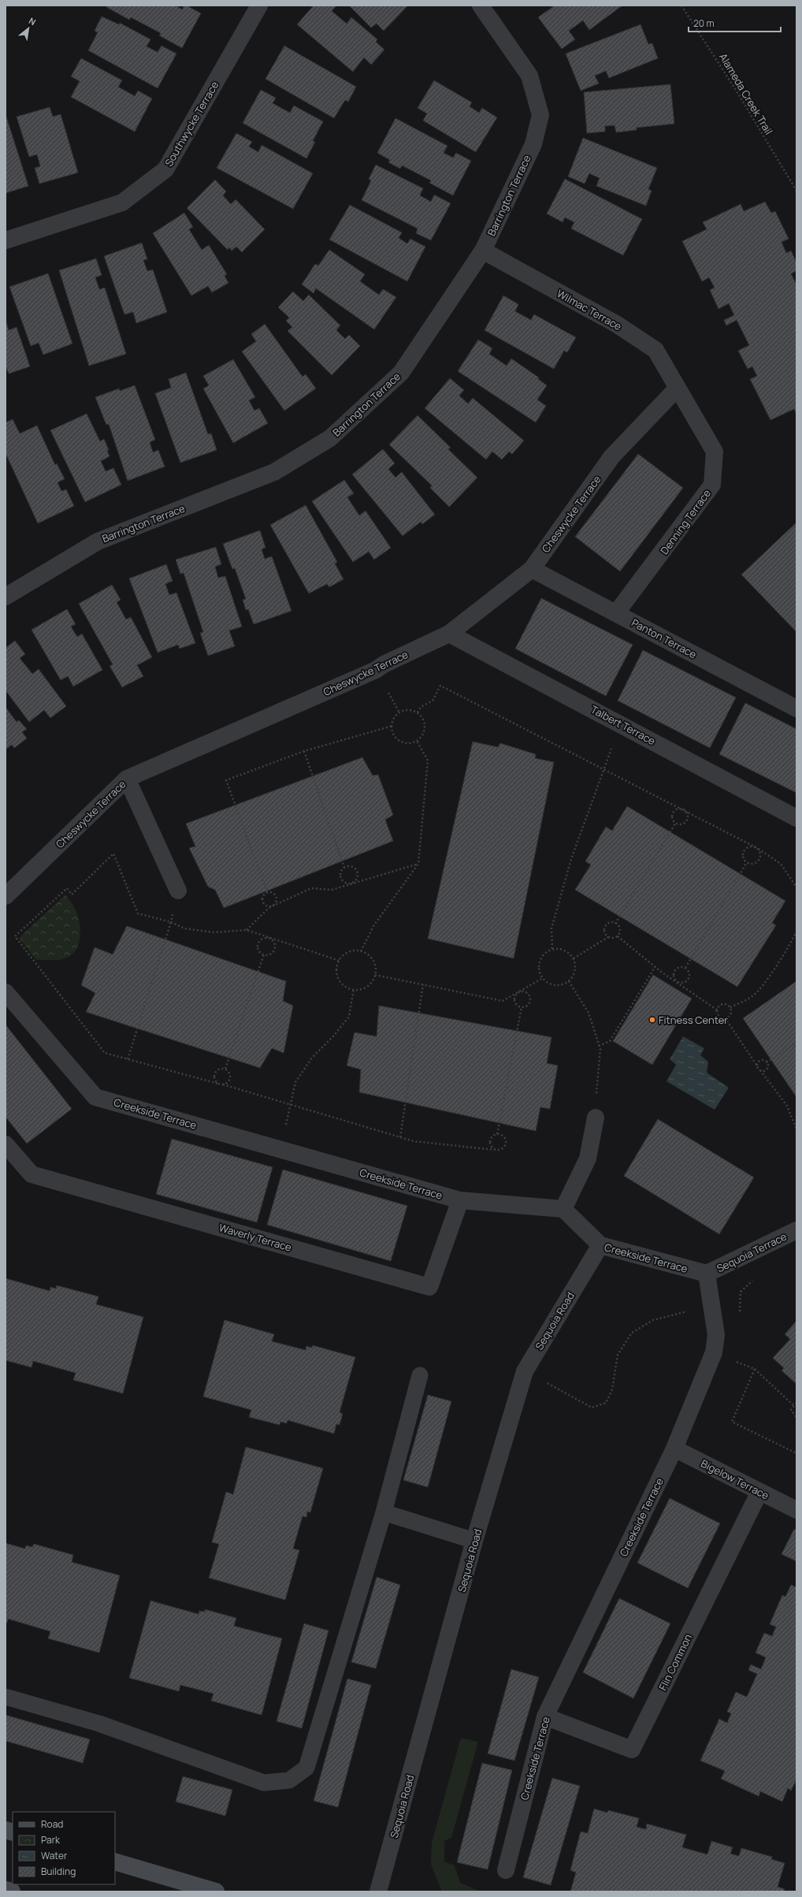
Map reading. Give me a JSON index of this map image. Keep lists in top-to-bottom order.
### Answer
{
  "streets": {
    "street": [
      "Southwycke Terrace",
      "Barrington Terrace",
      "Wilmac Terrace",
      "Cheswycke Terrace",
      "Denning Terrace",
      "Panton Terrace",
      "Talbert Terrace",
      "Creekside Terrace",
      "Waverly Terrace",
      "Sequoia Terrace",
      "Sequoia Road",
      "Bigelow Terrace",
      "Flin Common"
    ],
    "path": ["Alameda Creek Trail"]
  },
  "crossings": [
    ["Barrington Terrace", "Wilmac Terrace"],
    ["Wilmac Terrace", "Cheswycke Terrace"],
    ["Wilmac Terrace", "Denning Terrace"],
    ["Cheswycke Terrace", "Denning Terrace"],
    ["Cheswycke Terrace", "Panton Terrace"],
    ["Cheswycke Terrace", "Talbert Terrace"],
    ["Denning Terrace", "Panton Terrace"],
    ["Creekside Terrace", "Waverly Terrace"],
    ["Creekside Terrace", "Sequoia Terrace"],
    ["Creekside Terrace", "Sequoia Road"],
    ["Creekside Terrace", "Bigelow Terrace"],
    ["Creekside Terrace", "Flin Common"],
    ["Bigelow Terrace", "Flin Common"]
  ],
  "places": ["Fitness Center"],
  "legend": [
    "Road",
    "Park",
    "Water",
    "Building"
  ],
  "scale_bar": "20 m",
  "north": "top right"
}
